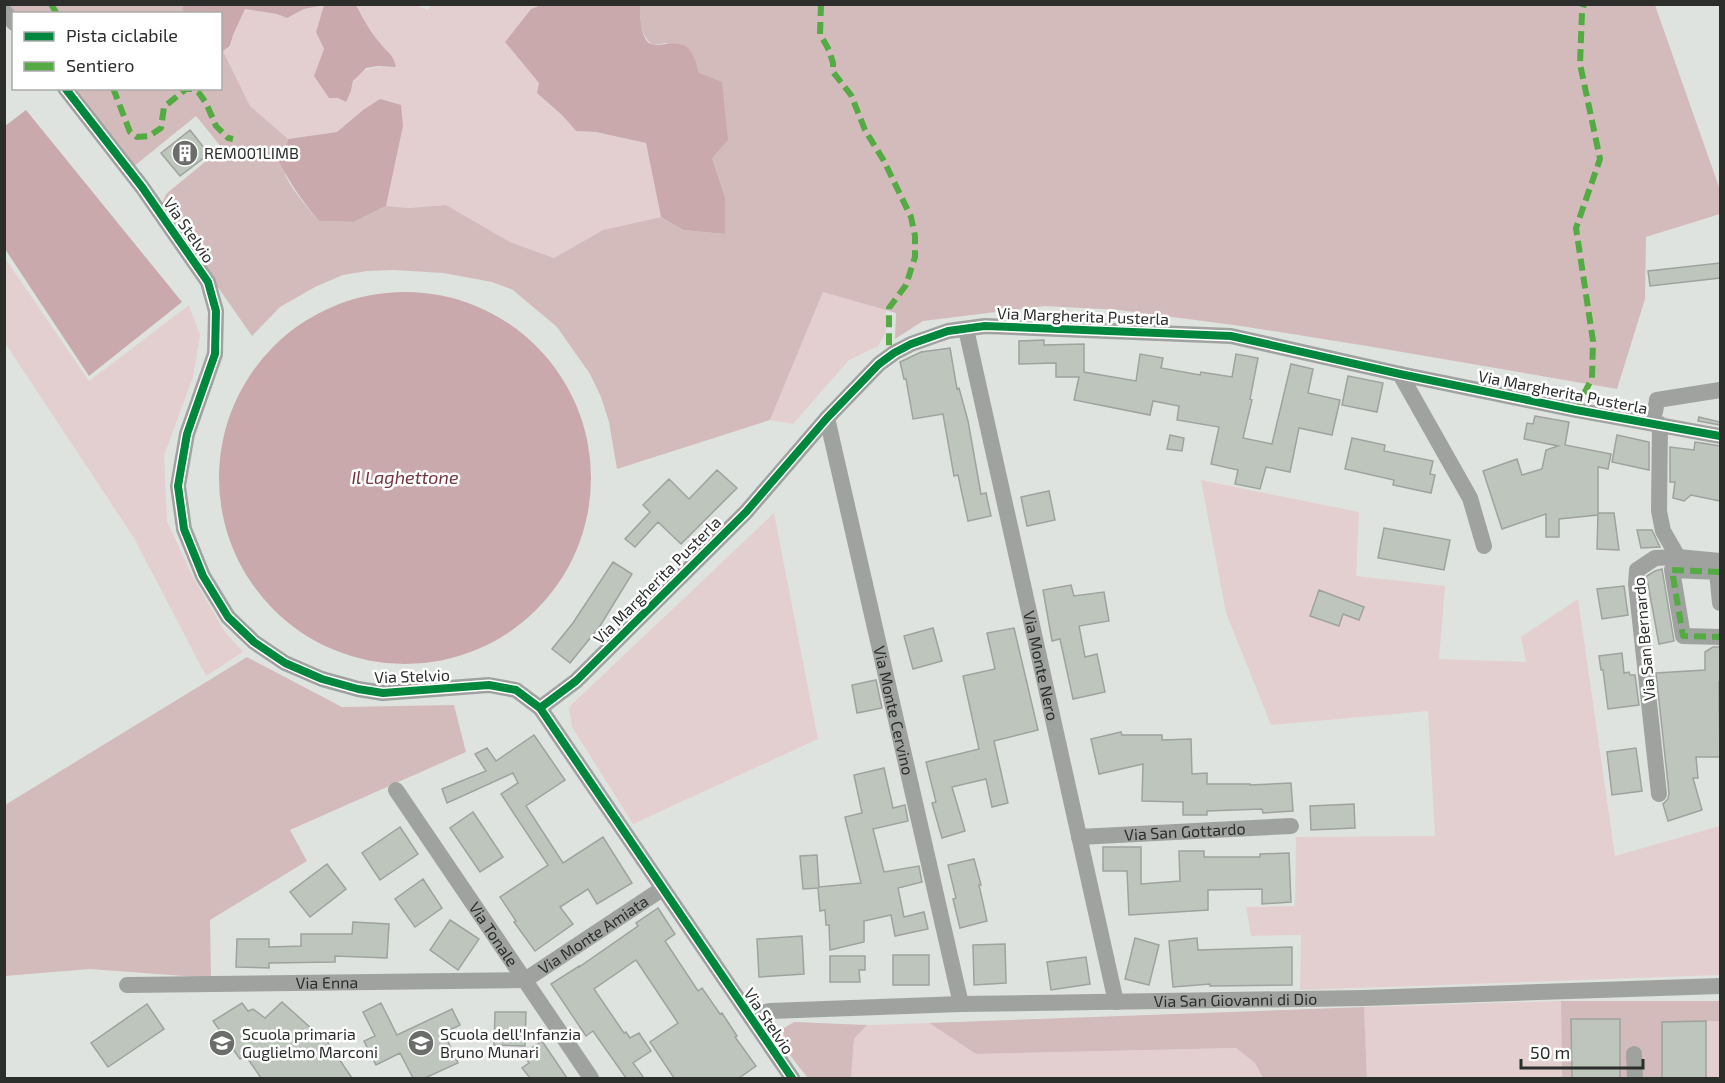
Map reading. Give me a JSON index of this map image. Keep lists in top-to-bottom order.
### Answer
{
  "streets": {
    "street": [
      "Via Stelvio",
      "Via Margherita Pusterla",
      "Via San Bernardo",
      "Via Monte Nero",
      "Via Monte Cervino",
      "Via San Gottardo",
      "Via Tonale",
      "Via Monte Amiata",
      "Via Enna",
      "Via San Giovanni di Dio"
    ]
  },
  "crossings": [
    ["Via Stelvio", "Via Margherita Pusterla"],
    ["Via Stelvio", "Via Monte Amiata"],
    ["Via Stelvio", "Via San Giovanni di Dio"],
    ["Via Margherita Pusterla", "Via San Bernardo"],
    ["Via Margherita Pusterla", "Via Monte Nero"],
    ["Via Margherita Pusterla", "Via Monte Cervino"],
    ["Via Monte Nero", "Via San Gottardo"],
    ["Via Monte Nero", "Via San Giovanni di Dio"],
    ["Via Monte Cervino", "Via San Giovanni di Dio"],
    ["Via Tonale", "Via Monte Amiata"],
    ["Via Tonale", "Via Enna"],
    ["Via Monte Amiata", "Via Enna"]
  ],
  "water": ["Il Laghettone"],
  "places": {
    "building": ["REM001LIMB"],
    "school or university": ["Scuola primaria Guglielmo Marconi", "Scuola dell'Infanzia Bruno Munari"]
  },
  "legend": ["Pista ciclabile", "Sentiero"],
  "scale_bar": "50 m"
}
